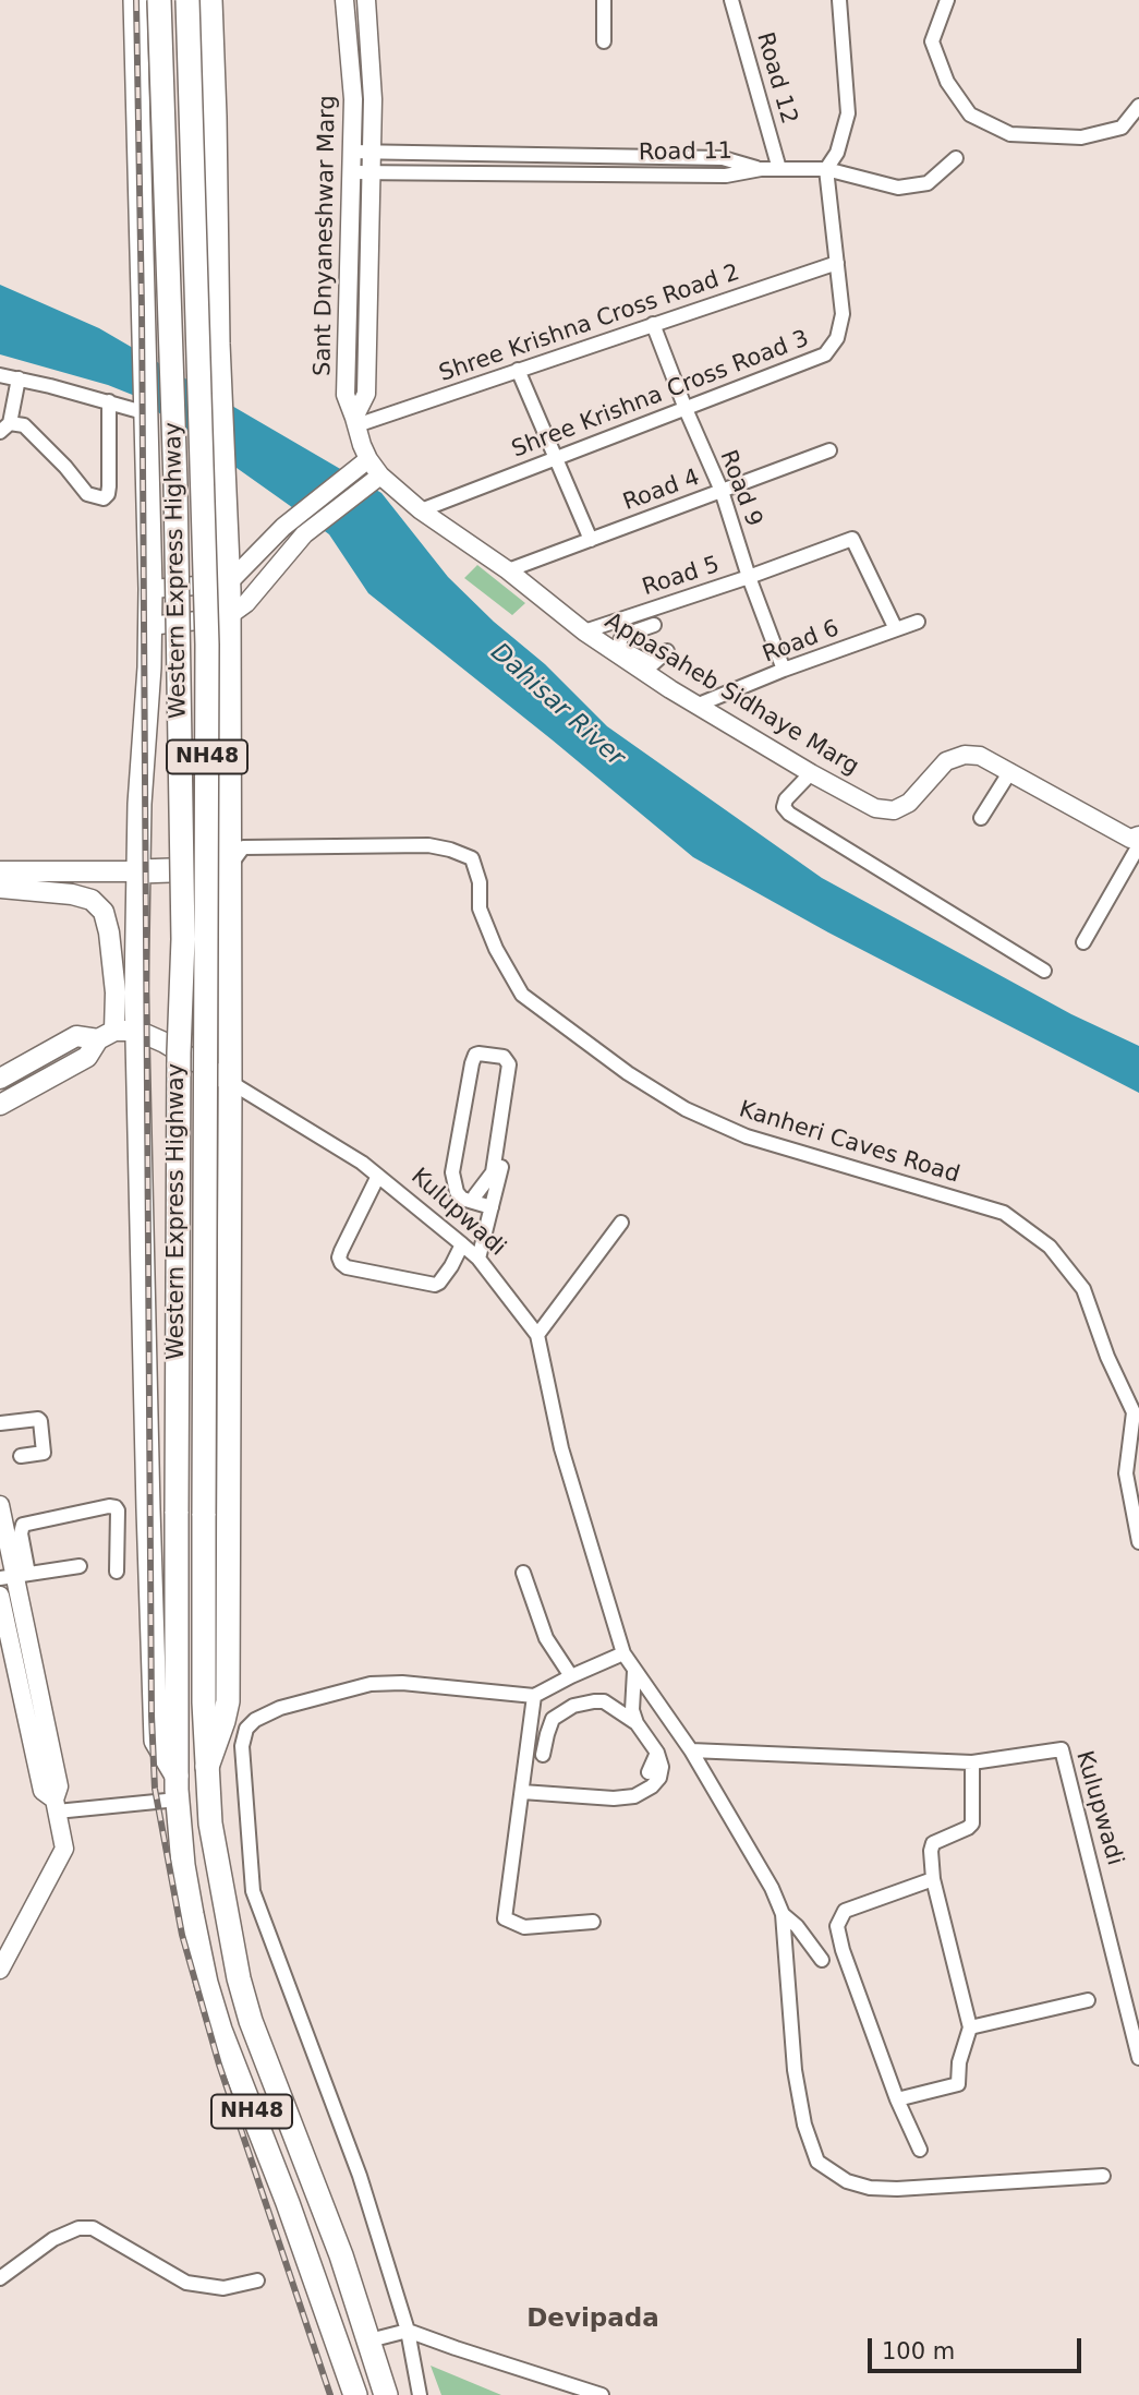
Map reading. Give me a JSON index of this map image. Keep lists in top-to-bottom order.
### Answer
{
  "streets": {
    "main road": ["Western Express Highway", "NH48", "Kulupwadi"],
    "street": [
      "Road 12",
      "Road 11",
      "Sant Dnyaneshwar Marg",
      "Shree Krishna Cross Road 2",
      "Shree Krishna Cross Road 3",
      "Road 9",
      "Road 4",
      "Road 5",
      "Road 6",
      "Appasaheb Sidhaye Marg",
      "Kanheri Caves Road"
    ]
  },
  "crossings": [
    ["Road 12", "Road 11"],
    ["Road 11", "Sant Dnyaneshwar Marg"],
    ["Road 11", "Shree Krishna Cross Road 3"],
    ["Sant Dnyaneshwar Marg", "Shree Krishna Cross Road 2"],
    ["Sant Dnyaneshwar Marg", "Appasaheb Sidhaye Marg"],
    ["Shree Krishna Cross Road 2", "Shree Krishna Cross Road 3"],
    ["Shree Krishna Cross Road 2", "Road 9"],
    ["Shree Krishna Cross Road 2", "Appasaheb Sidhaye Marg"],
    ["Shree Krishna Cross Road 3", "Road 9"],
    ["Shree Krishna Cross Road 3", "Appasaheb Sidhaye Marg"],
    ["Road 9", "Road 4"],
    ["Road 9", "Road 5"],
    ["Road 9", "Road 6"],
    ["Road 4", "Appasaheb Sidhaye Marg"],
    ["Road 5", "Road 6"],
    ["Road 5", "Appasaheb Sidhaye Marg"],
    ["Road 6", "Appasaheb Sidhaye Marg"]
  ],
  "districts": ["Devipada"],
  "water": ["Dahisar River"],
  "scale_bar": "100 m"
}
